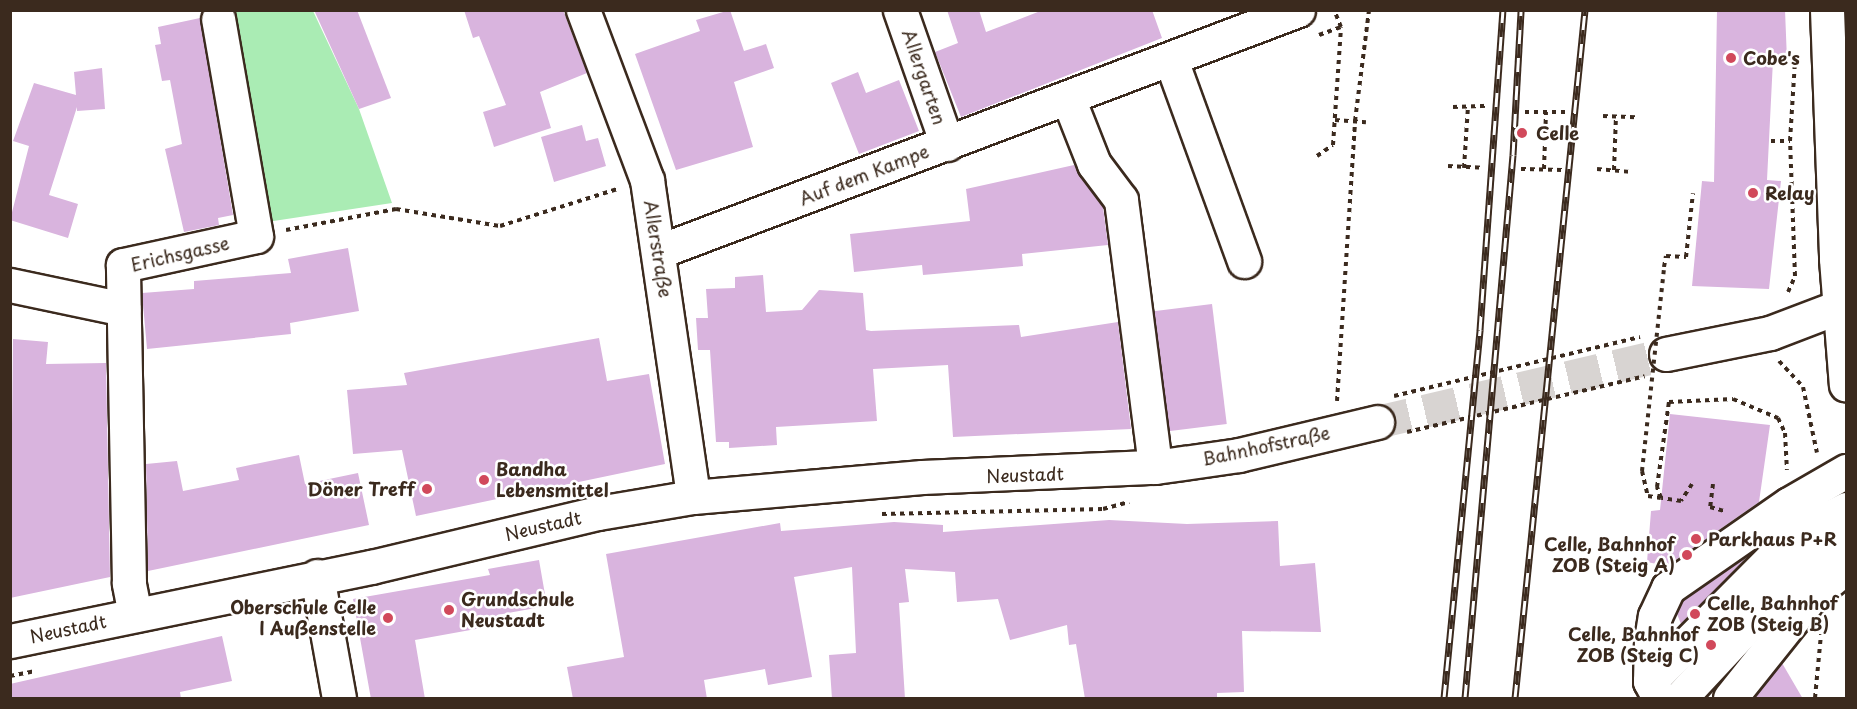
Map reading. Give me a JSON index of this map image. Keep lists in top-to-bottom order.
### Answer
{
  "streets": {
    "street": [
      "Allergarten",
      "Auf dem Kampe",
      "Allerstraße",
      "Erichsgasse",
      "Bahnhofstraße",
      "Neustadt"
    ]
  },
  "crossings": [
    ["Allergarten", "Auf dem Kampe"],
    ["Auf dem Kampe", "Allerstraße"],
    ["Allerstraße", "Neustadt"],
    ["Erichsgasse", "Neustadt"],
    ["Bahnhofstraße", "Neustadt"]
  ],
  "places": [
    "Cobe's",
    "Celle",
    "Relay",
    "Bandha Lebensmittel",
    "Döner Treff",
    "Parkhaus P+R",
    "Celle, Bahnhof ZOB (Steig A)",
    "Grundschule Neustadt",
    "Celle, Bahnhof ZOB (Steig B)",
    "Oberschule Celle I Außenstelle",
    "Celle, Bahnhof ZOB (Steig C)"
  ]
}
